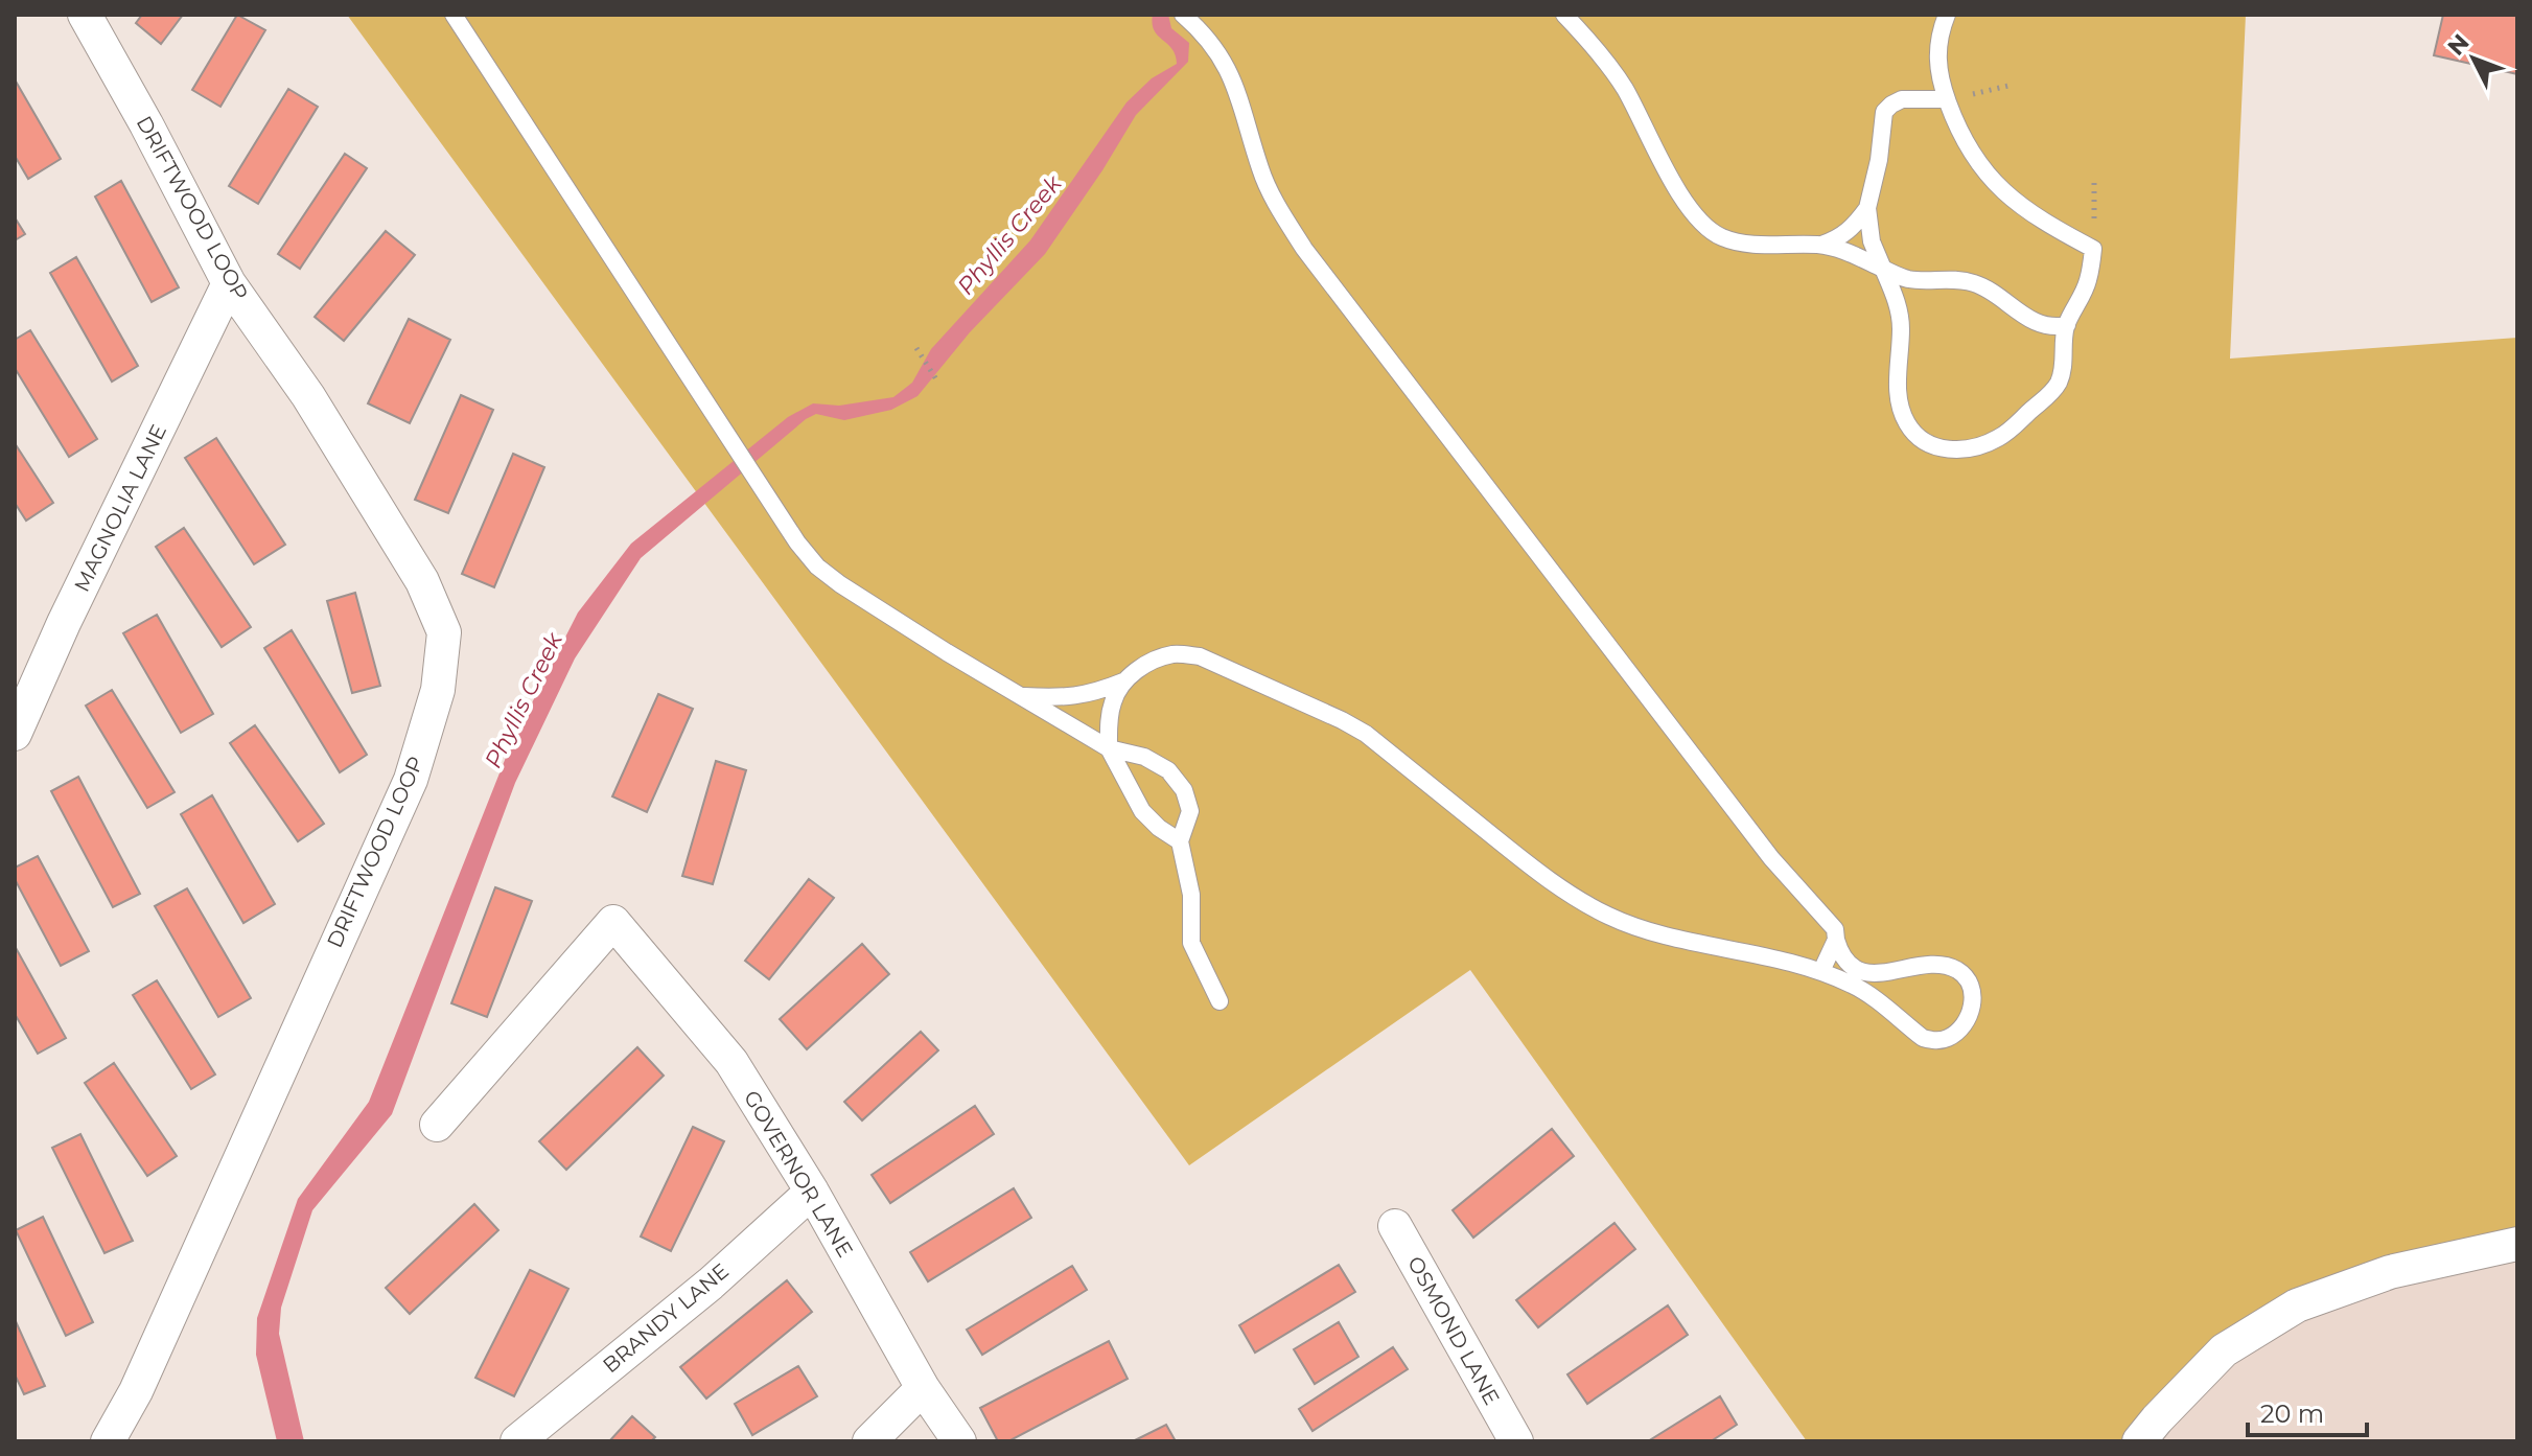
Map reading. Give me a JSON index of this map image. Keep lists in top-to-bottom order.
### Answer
{
  "streets": {
    "street": [
      "DRIFTWOOD LOOP",
      "MAGNOLIA LANE",
      "GOVERNOR LANE",
      "BRANDY LANE",
      "OSMOND LANE"
    ]
  },
  "crossings": [
    ["DRIFTWOOD LOOP", "MAGNOLIA LANE"],
    ["GOVERNOR LANE", "BRANDY LANE"]
  ],
  "water": ["Phyllis Creek"],
  "scale_bar": "20 m",
  "north": "top left"
}
